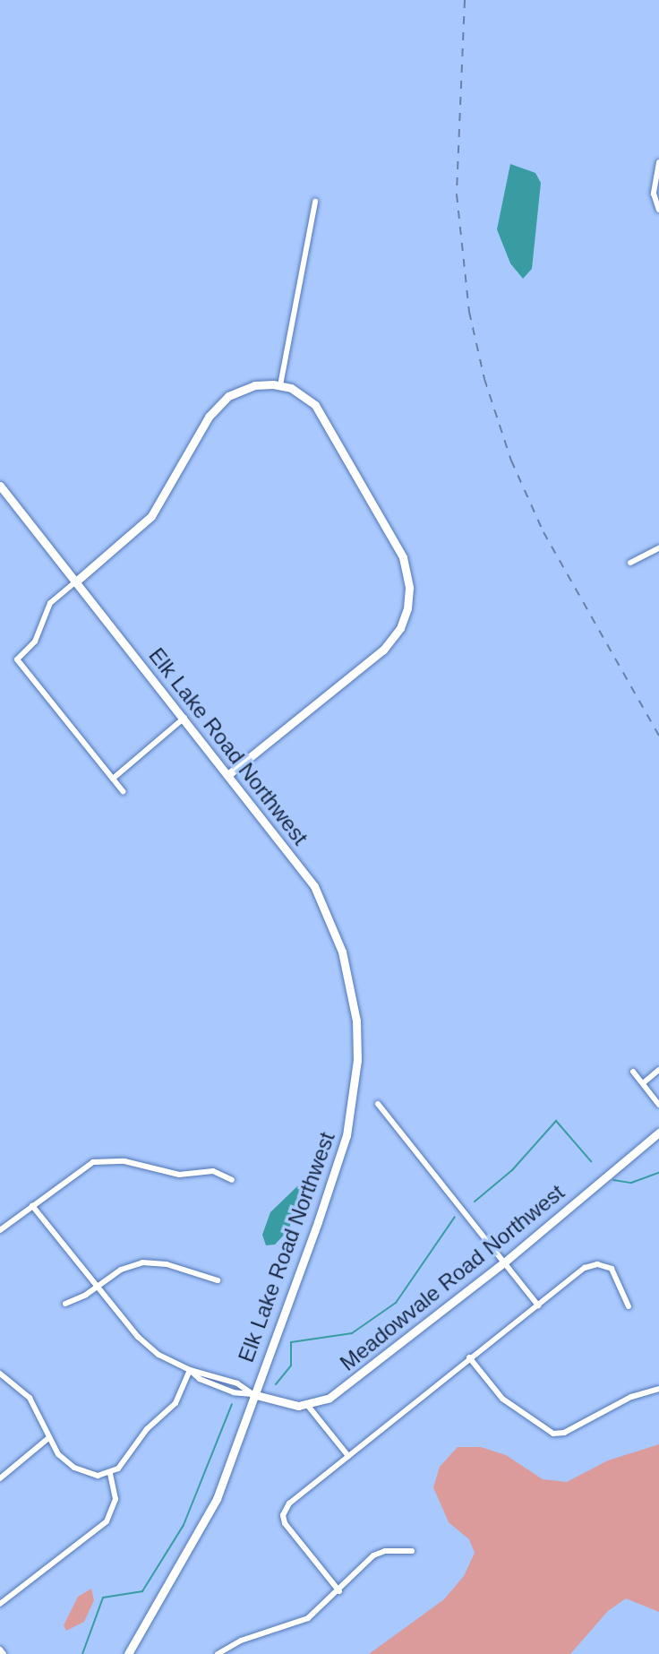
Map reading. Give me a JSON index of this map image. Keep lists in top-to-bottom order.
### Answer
{
  "streets": {
    "street": ["Elk Lake Road Northwest", "Meadowvale Road Northwest"]
  }
}
